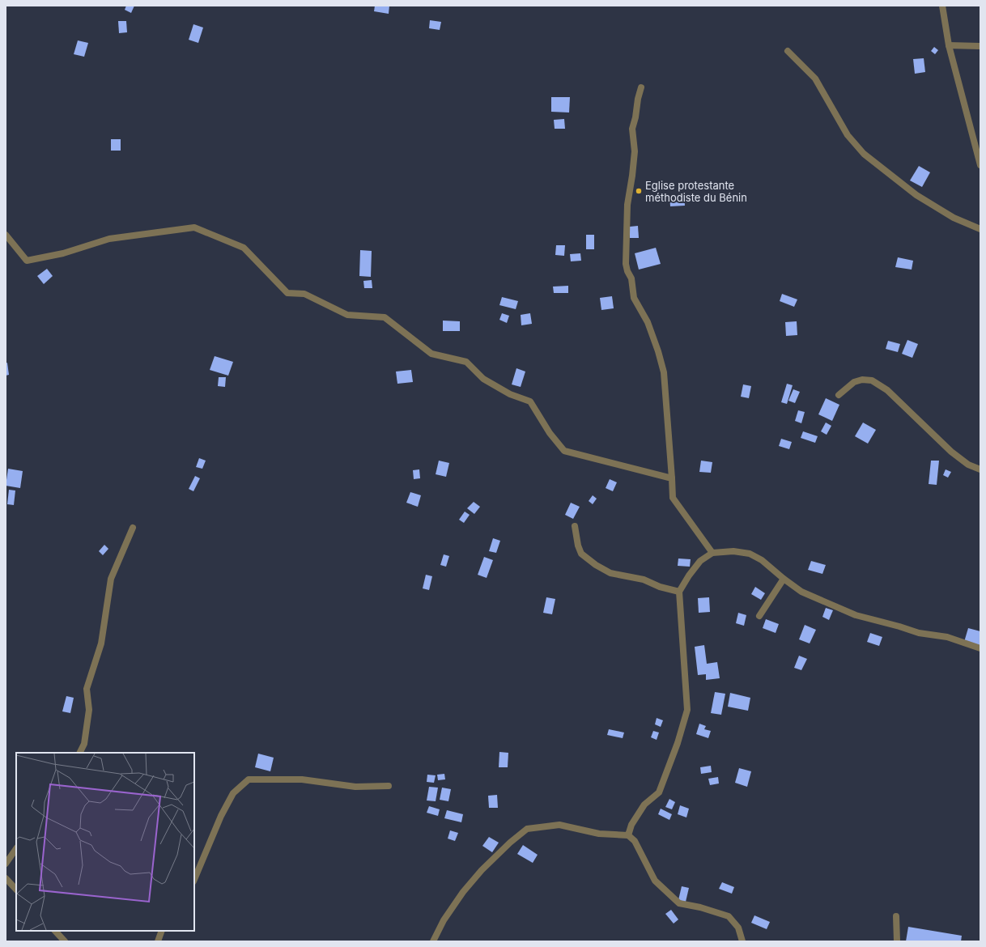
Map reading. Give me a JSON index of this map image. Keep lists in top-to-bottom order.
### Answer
{
  "places": ["Eglise protestante méthodiste du Bénin"]
}
